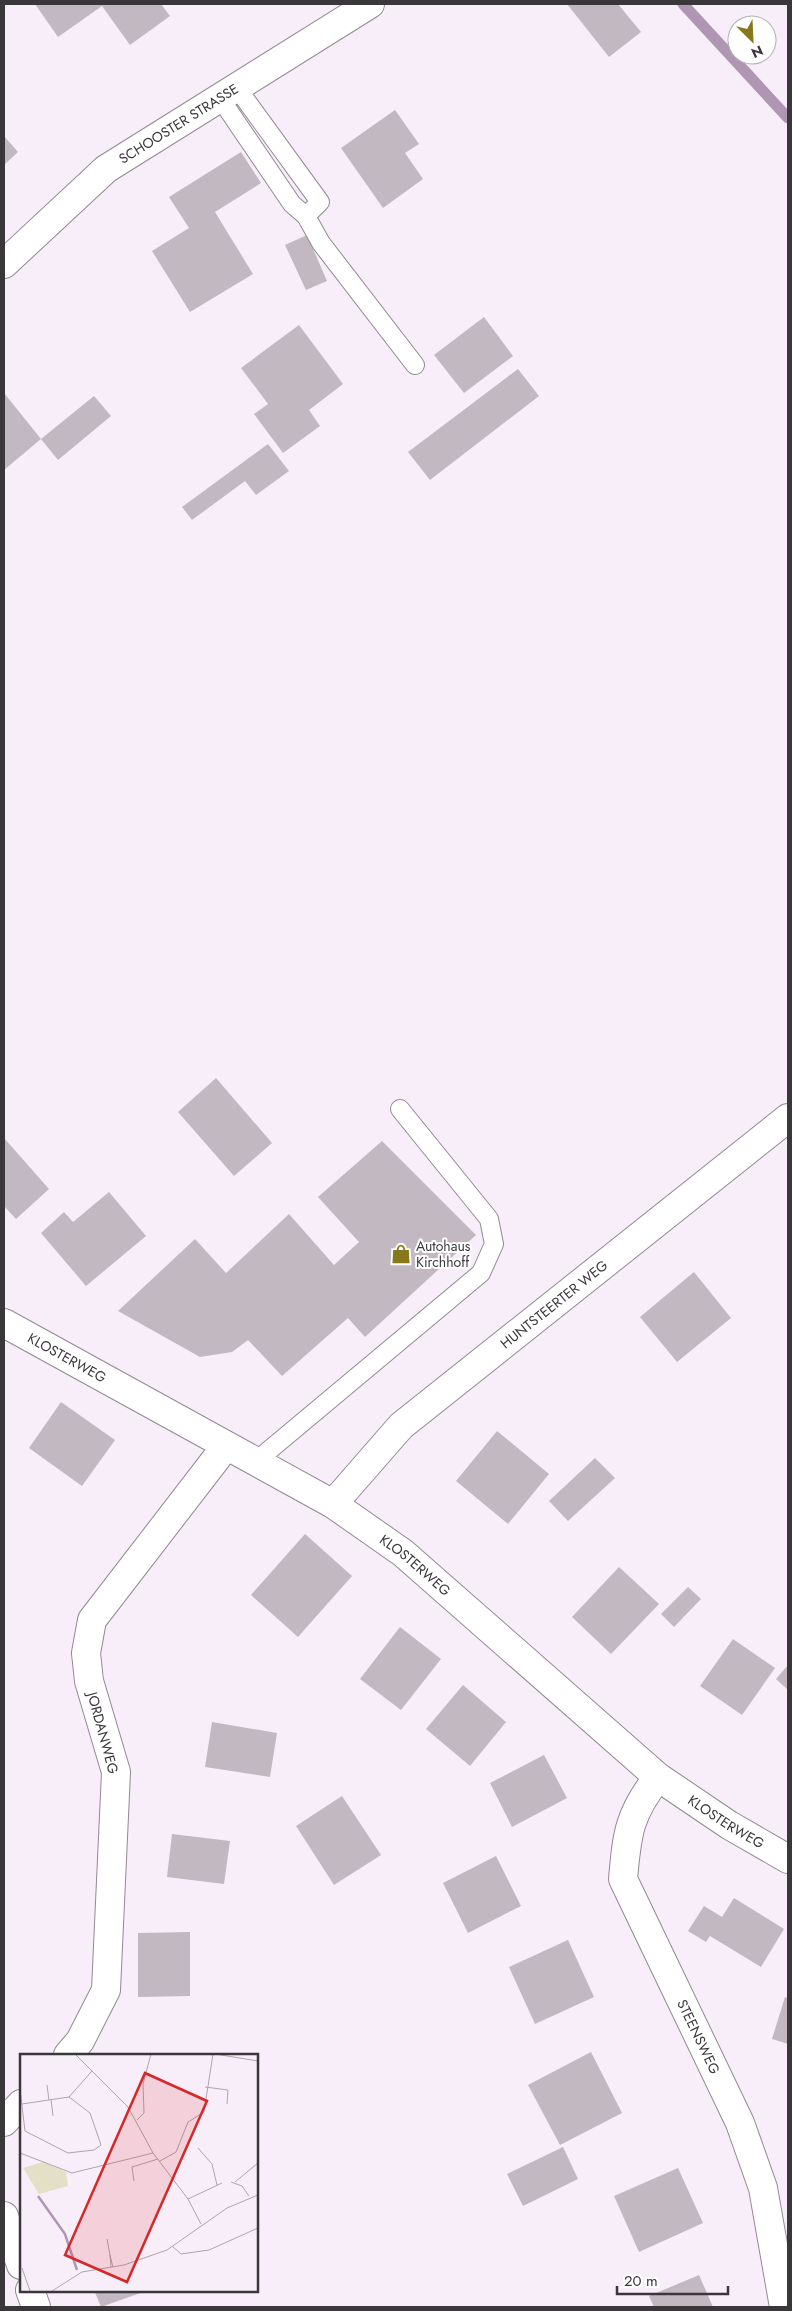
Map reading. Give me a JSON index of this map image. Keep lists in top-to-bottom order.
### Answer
{
  "streets": {
    "street": [
      "SCHOOSTER STRASSE",
      "HUNTSTEERTER WEG",
      "KLOSTERWEG",
      "JORDANWEG",
      "STEENSWEG"
    ]
  },
  "crossings": [
    ["HUNTSTEERTER WEG", "KLOSTERWEG"],
    ["KLOSTERWEG", "JORDANWEG"],
    ["KLOSTERWEG", "STEENSWEG"]
  ],
  "places": {
    "shop": ["Autohaus Kirchhoff"]
  },
  "scale_bar": "20 m",
  "north": "bottom right"
}
